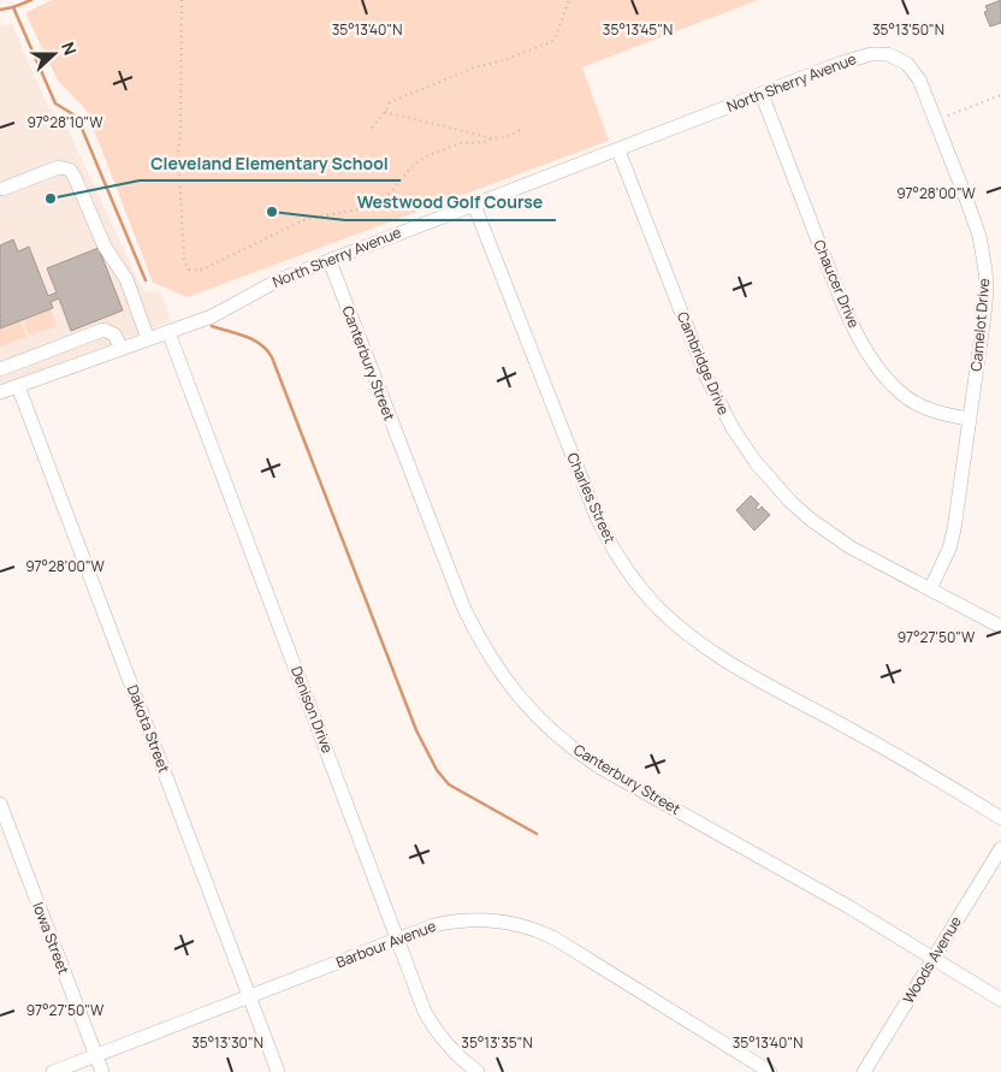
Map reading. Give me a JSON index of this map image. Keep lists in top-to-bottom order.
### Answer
{
  "streets": {
    "street": [
      "North Sherry Avenue",
      "Chaucer Drive",
      "Camelot Drive",
      "Canterbury Street",
      "Cambridge Drive",
      "Charles Street",
      "Denison Drive",
      "Dakota Street",
      "Iowa Street",
      "Barbour Avenue",
      "Woods Avenue"
    ]
  },
  "crossings": [
    ["North Sherry Avenue", "Chaucer Drive"],
    ["North Sherry Avenue", "Camelot Drive"],
    ["North Sherry Avenue", "Canterbury Street"],
    ["North Sherry Avenue", "Cambridge Drive"],
    ["North Sherry Avenue", "Charles Street"],
    ["North Sherry Avenue", "Denison Drive"],
    ["North Sherry Avenue", "Dakota Street"],
    ["Chaucer Drive", "Camelot Drive"],
    ["Camelot Drive", "Cambridge Drive"],
    ["Canterbury Street", "Woods Avenue"],
    ["Denison Drive", "Barbour Avenue"],
    ["Dakota Street", "Barbour Avenue"],
    ["Iowa Street", "Barbour Avenue"]
  ],
  "places": ["Cleveland Elementary School", "Westwood Golf Course"],
  "north": "right",
  "coordinates": [
    "35°13'40\"N",
    "35°13'45\"N",
    "35°13'50\"N",
    "97°28'10\"W",
    "97°28'00\"W",
    "97°27'50\"W",
    "35°13'30\"N",
    "35°13'35\"N"
  ]
}
